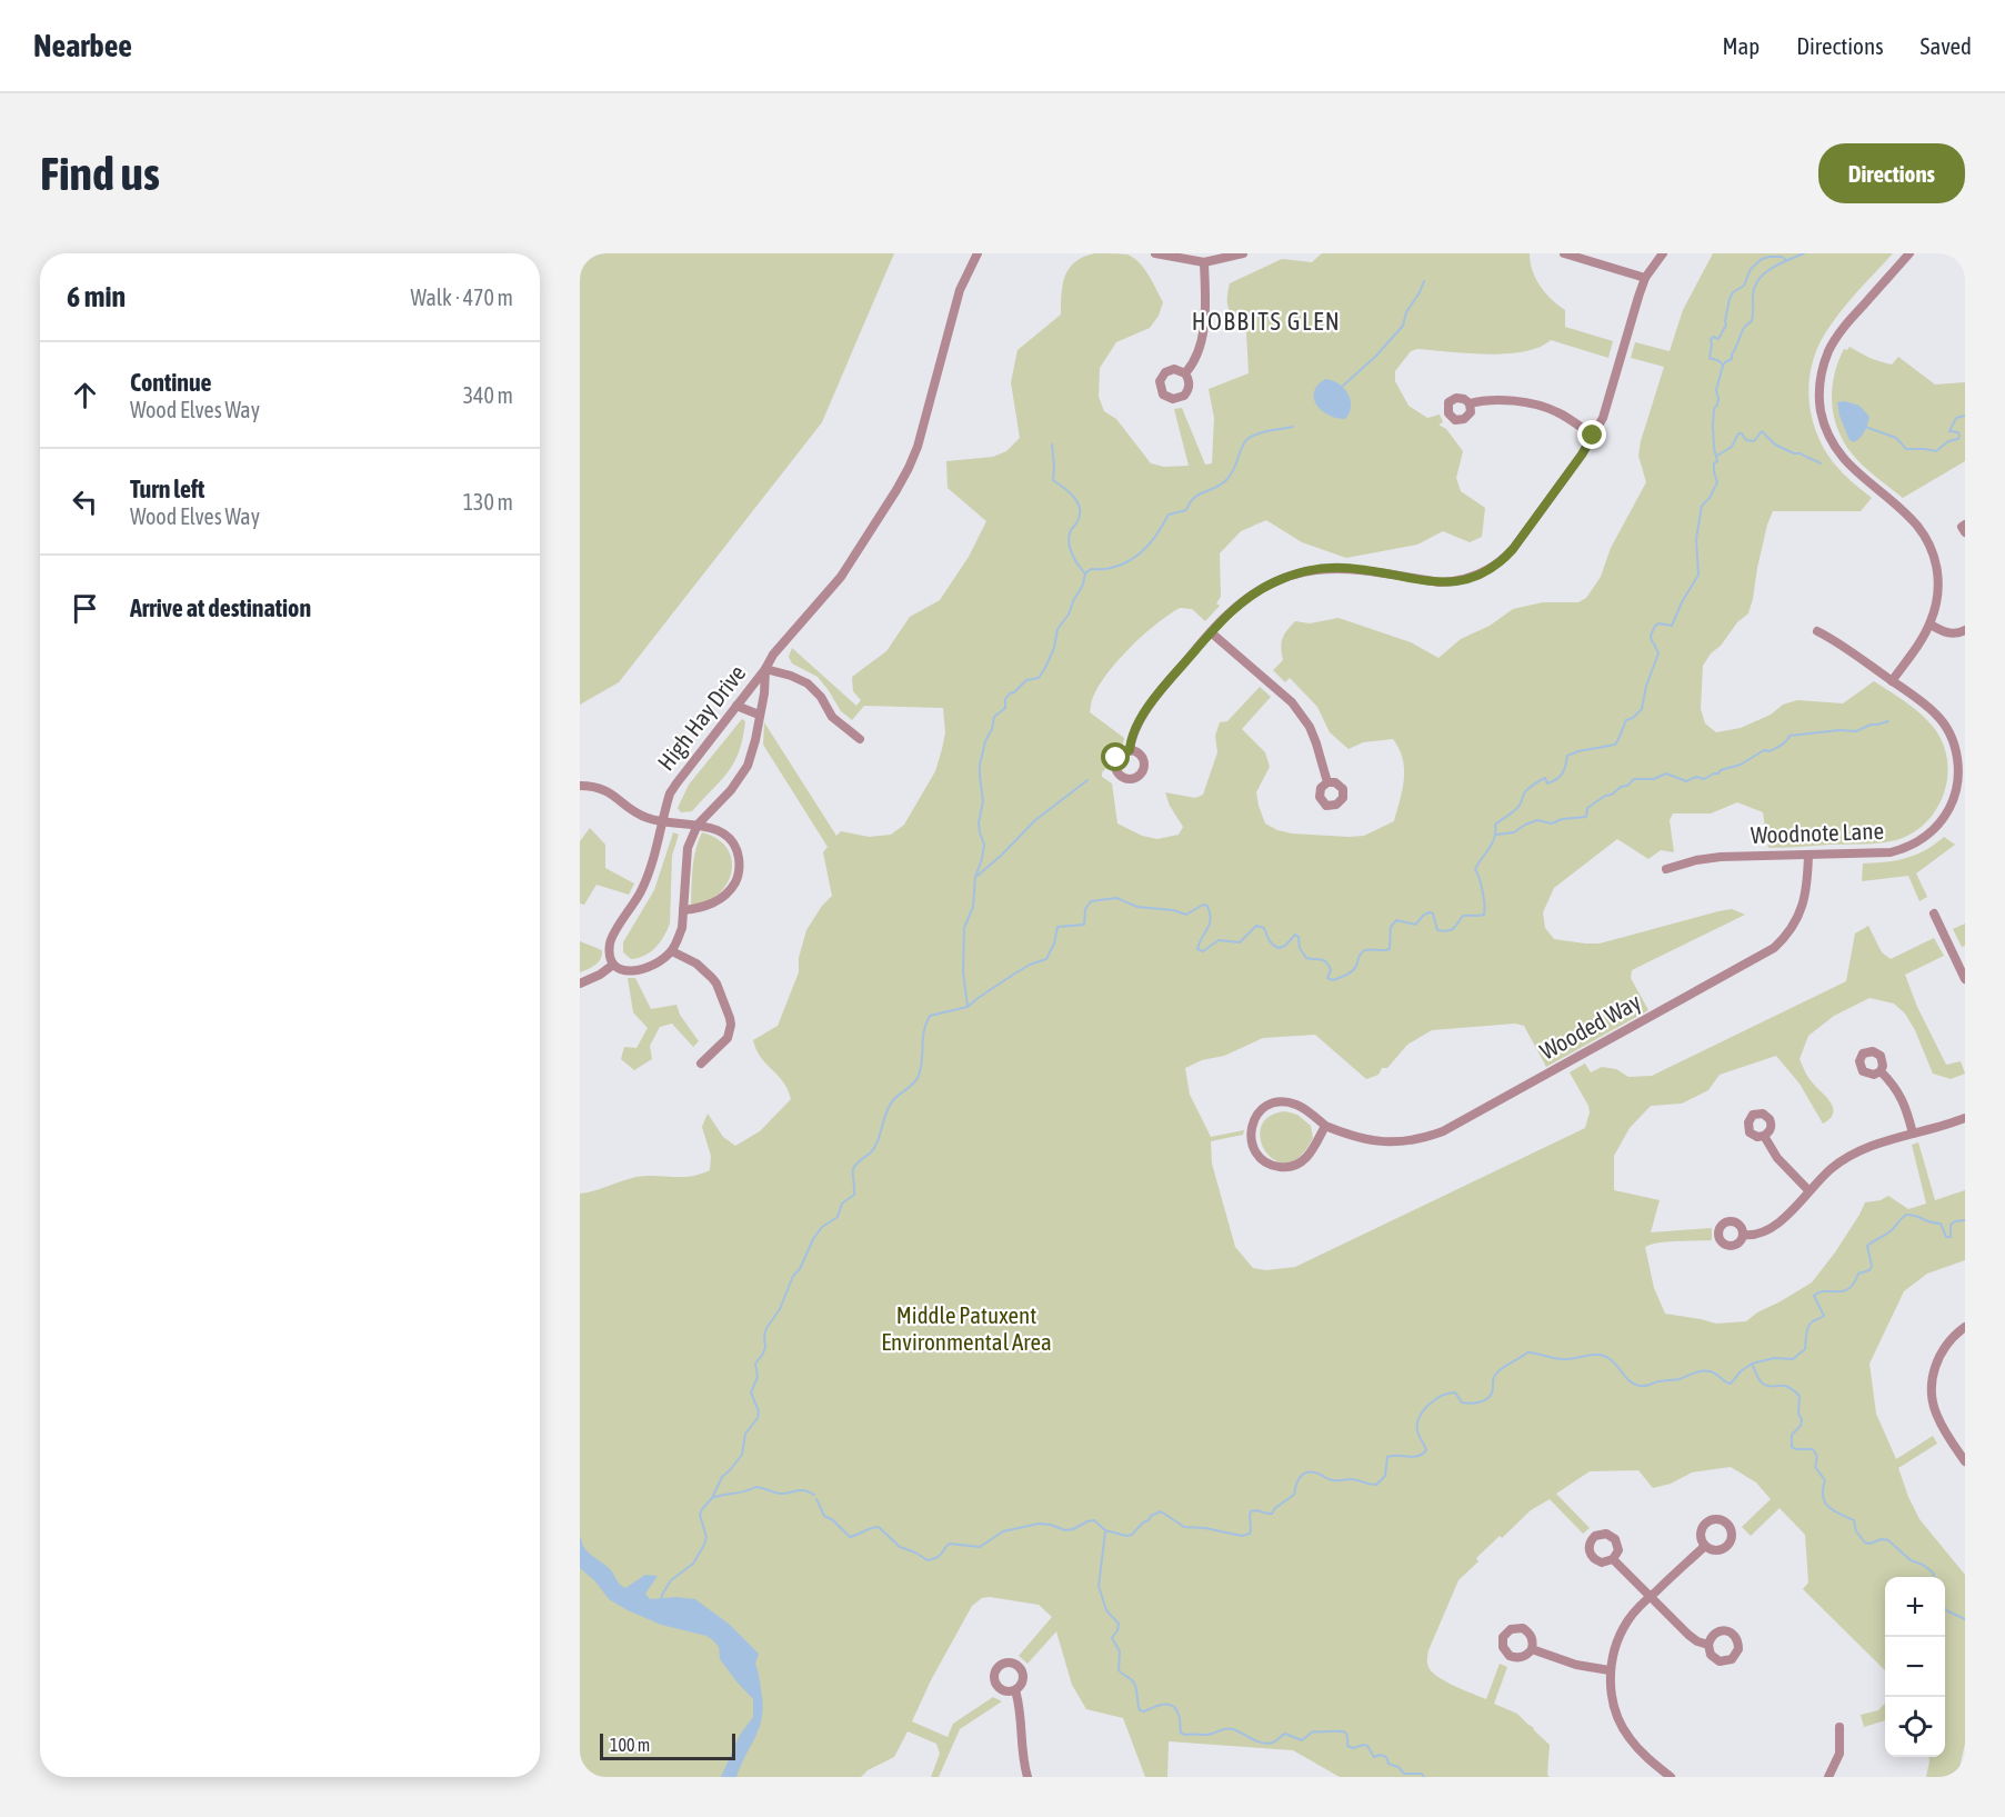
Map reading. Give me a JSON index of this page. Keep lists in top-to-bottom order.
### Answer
{
  "streets": {
    "street": ["High Hay Drive", "Woodnote Lane", "Wooded Way"]
  },
  "crossings": [
    ["Woodnote Lane", "Wooded Way"]
  ],
  "districts": ["HOBBITS GLEN"],
  "parks": ["Middle Patuxent Environmental Area"],
  "scale_bar": "100 m",
  "page": {
    "header": "Nearbee",
    "nav": ["Map", "Directions", "Saved"],
    "buttons": "Directions",
    "title": "Find us",
    "heading": ["6 min", "Walk · 470 m"],
    "list": [
      ["Continue", "Wood Elves Way", "340 m"],
      ["Turn left", "Wood Elves Way", "130 m"],
      "Arrive at destination"
    ],
    "map_buttons": ["+", "−"],
    "scale": "100 m"
  }
}
